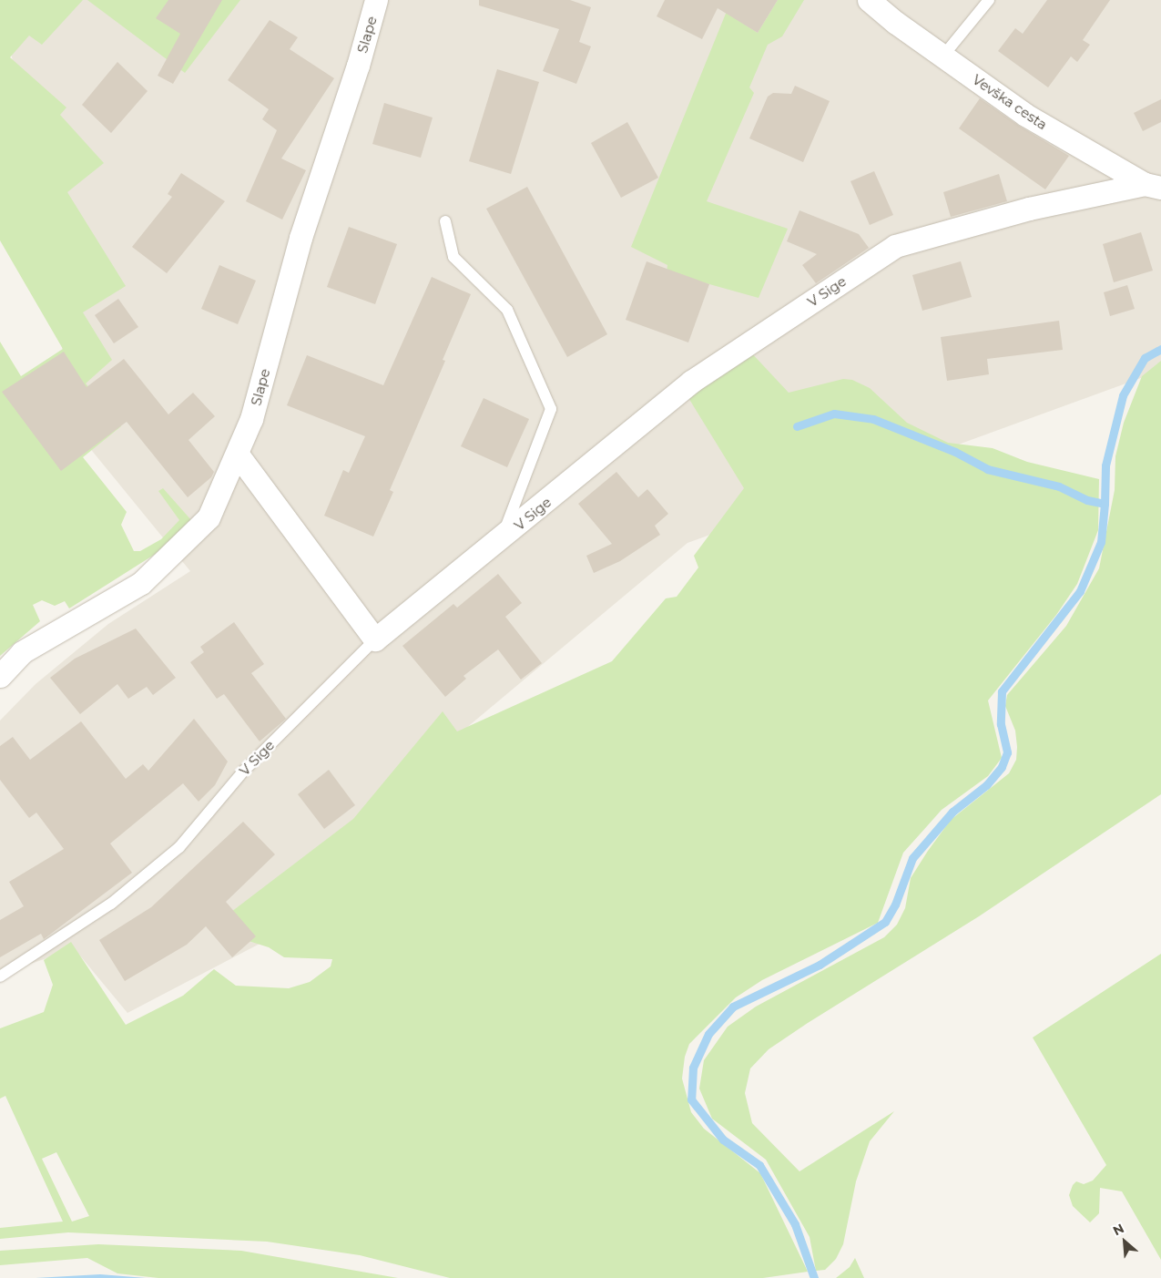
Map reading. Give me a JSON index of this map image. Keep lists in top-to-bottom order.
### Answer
{
  "streets": {
    "street": ["Slape", "Vevška cesta", "V Sige"]
  },
  "crossings": [
    ["Vevška cesta", "V Sige"]
  ],
  "north": "top left"
}
